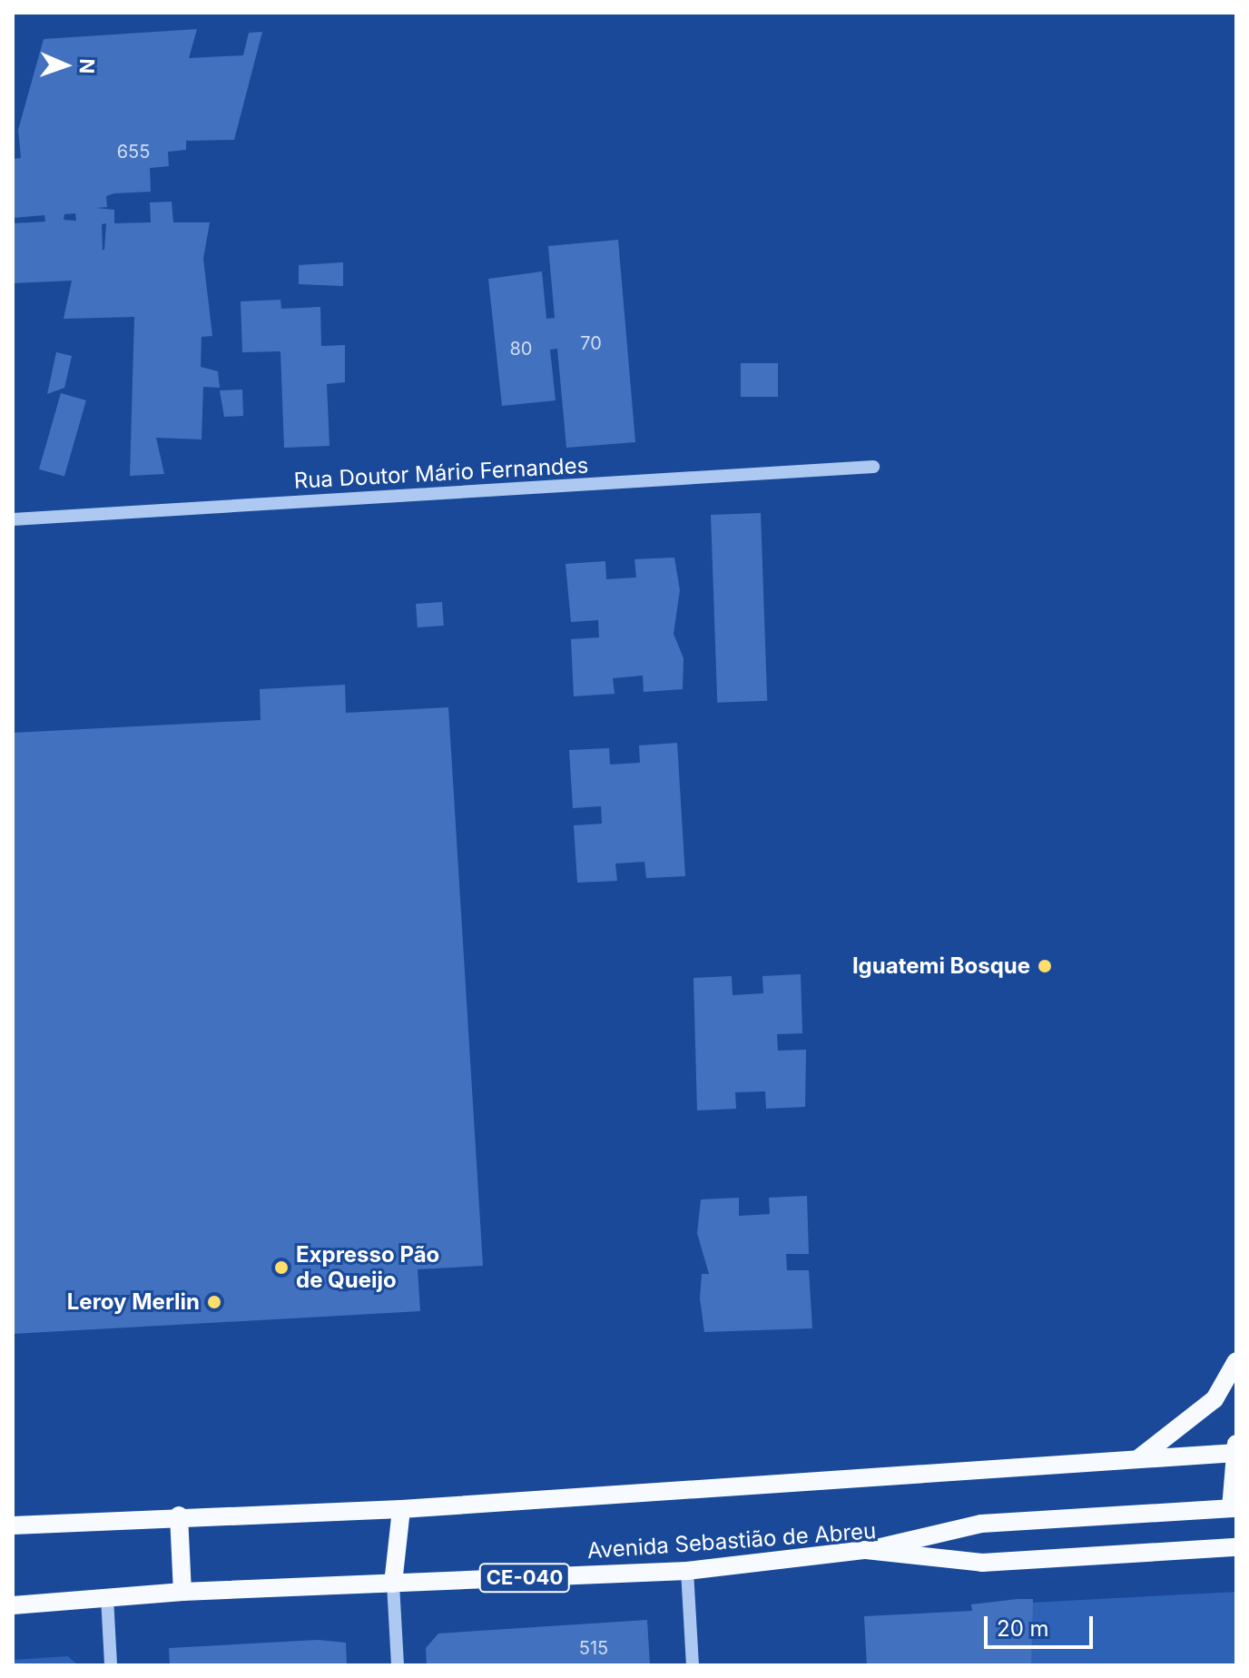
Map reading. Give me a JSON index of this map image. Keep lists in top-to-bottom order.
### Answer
{
  "streets": {
    "main road": ["Avenida Sebastião de Abreu", "CE-040"],
    "street": ["Rua Doutor Mário Fernandes"]
  },
  "places": ["Iguatemi Bosque", "Expresso Pão de Queijo", "Leroy Merlin"],
  "house_numbers": [
    "655",
    "70",
    "80",
    "515"
  ],
  "scale_bar": "20 m",
  "north": "right"
}
